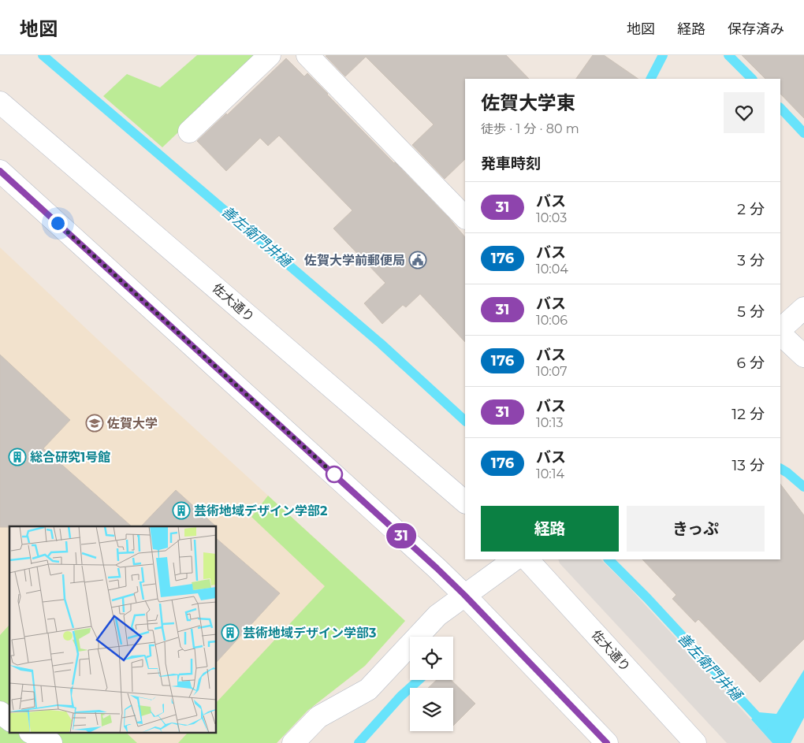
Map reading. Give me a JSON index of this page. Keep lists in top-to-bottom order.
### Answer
{
  "streets": {
    "main road": ["佐大通り"]
  },
  "water": ["善左衛門井樋"],
  "places": {
    "public building": ["佐賀大学前郵便局"],
    "school or university": ["佐賀大学"],
    "building": ["総合研究1号館", "芸術地域デザイン学部2", "芸術地域デザイン学部3"]
  },
  "lines": ["bus line 31"],
  "page": {
    "header": "地図",
    "nav": ["地図", "経路", "保存済み"],
    "on_map": "31",
    "heading": [
      ["佐賀大学東", "徒歩 · 1 分 · 80 m"],
      "発車時刻"
    ],
    "list": [
      {
        "mark": "31",
        "name": "バス",
        "note": "10:03",
        "value": "2 分"
      },
      {
        "mark": "176",
        "name": "バス",
        "note": "10:04",
        "value": "3 分"
      },
      {
        "mark": "31",
        "name": "バス",
        "note": "10:06",
        "value": "5 分"
      },
      {
        "mark": "176",
        "name": "バス",
        "note": "10:07",
        "value": "6 分"
      },
      {
        "mark": "31",
        "name": "バス",
        "note": "10:13",
        "value": "12 分"
      },
      {
        "mark": "176",
        "name": "バス",
        "note": "10:14",
        "value": "13 分"
      }
    ],
    "buttons": ["経路", "きっぷ"]
  }
}
